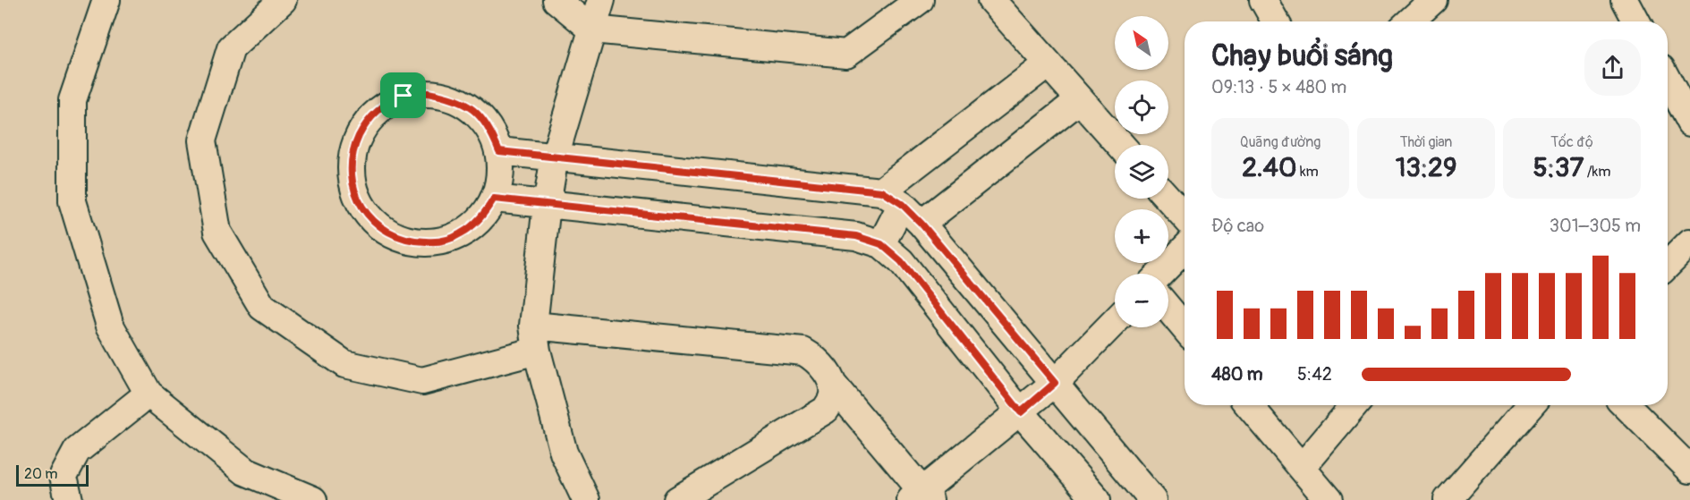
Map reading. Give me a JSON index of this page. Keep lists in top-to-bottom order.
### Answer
{
  "scale_bar": "20 m",
  "north": "top left",
  "page": {
    "map_buttons": ["+", "−"],
    "heading": ["Chạy buổi sáng", "09:13 · 5 × 480 m"],
    "stats": [
      ["Quãng đường", "2.40 km"],
      ["Thời gian", "13:29"],
      ["Tốc độ", "5:37 /km"]
    ],
    "chart": ["Độ cao", "301–305 m"],
    "list": [
      {
        "name": "480 m",
        "note": "5:42"
      }
    ],
    "scale": "20 m"
  }
}
